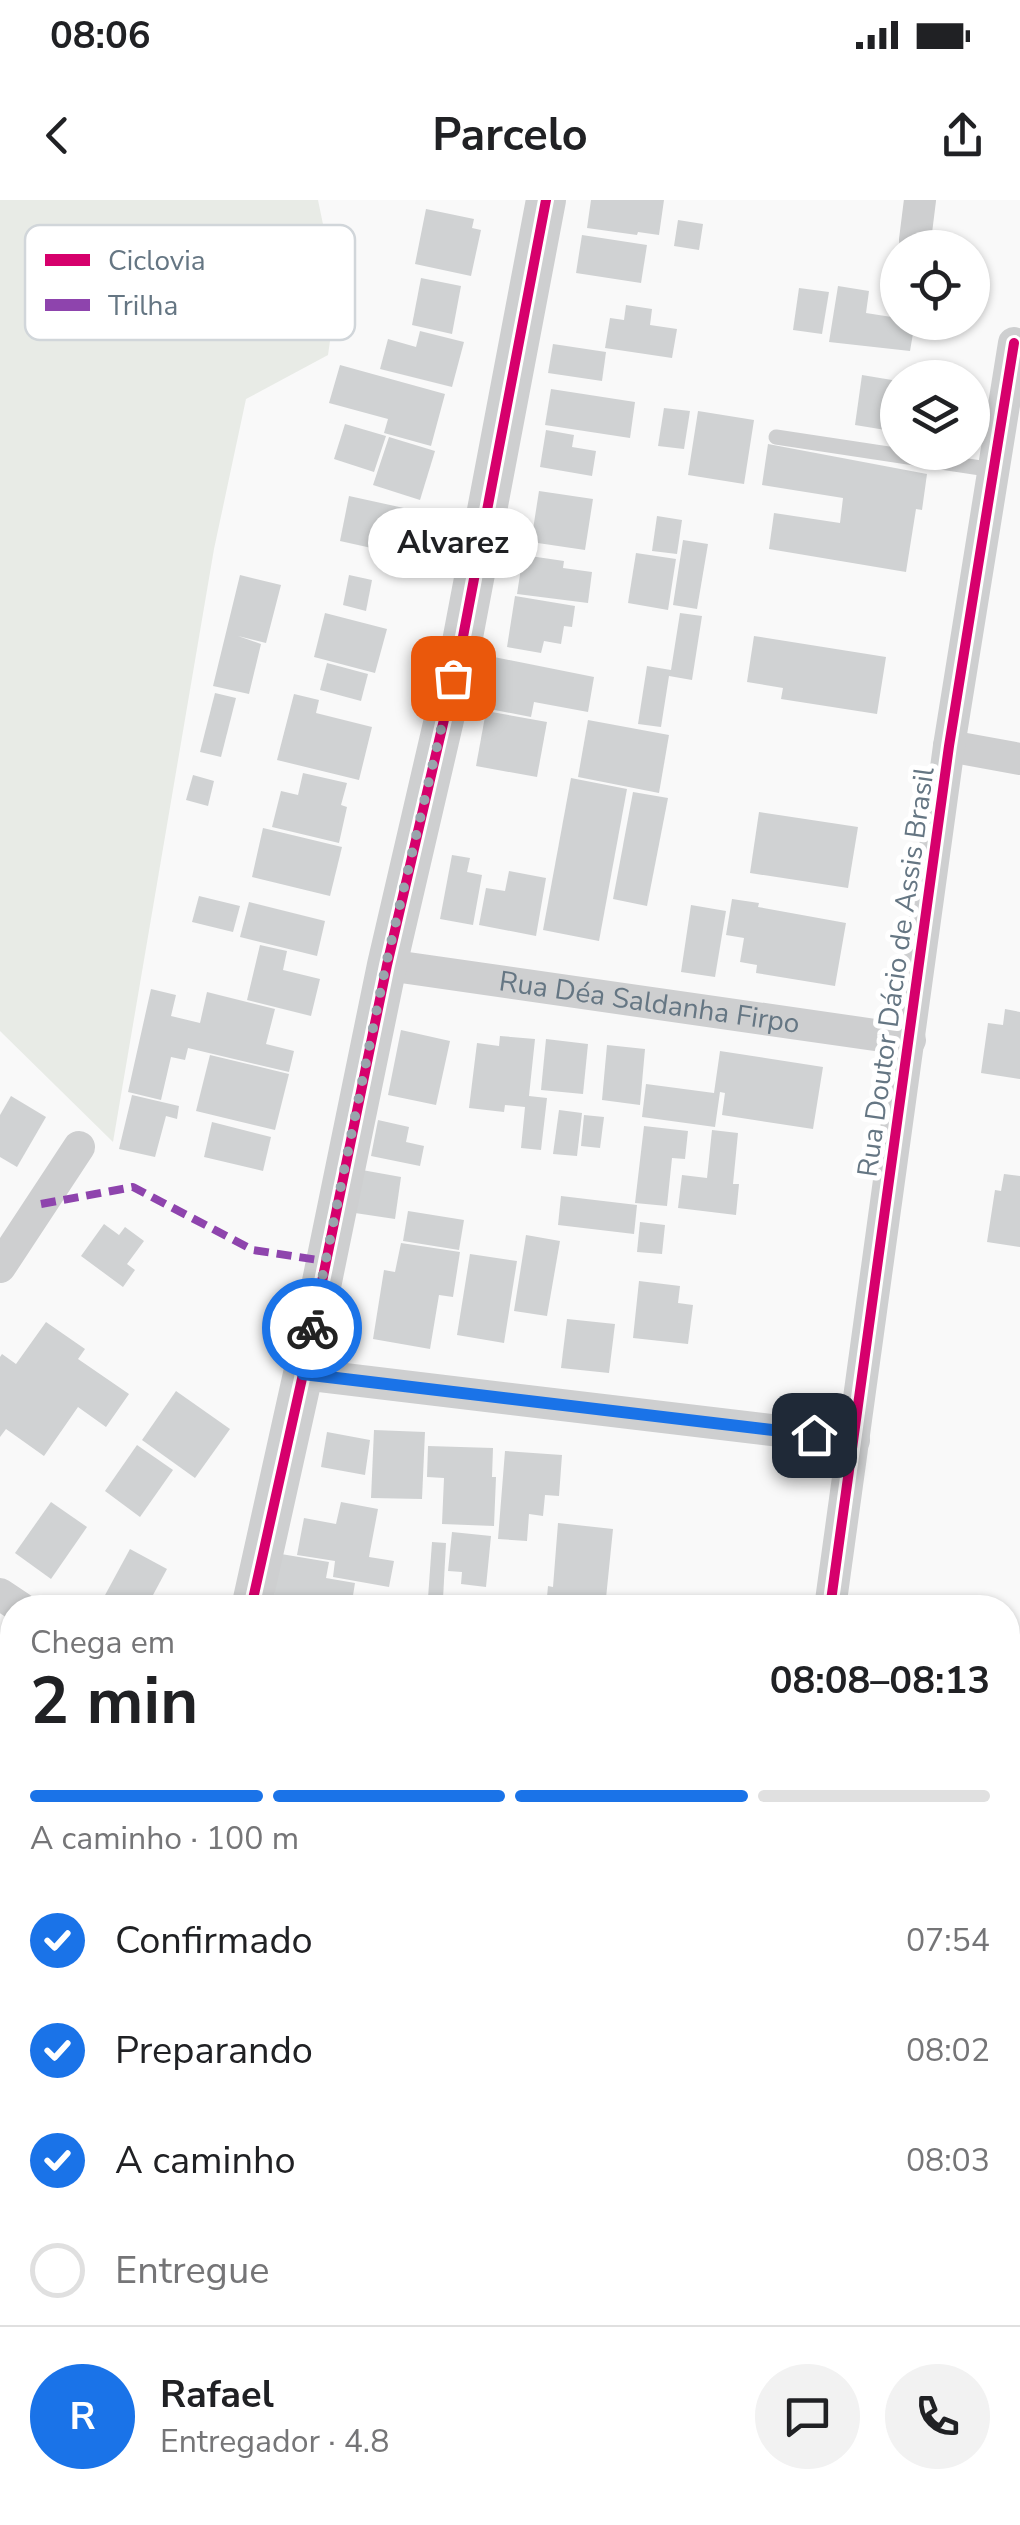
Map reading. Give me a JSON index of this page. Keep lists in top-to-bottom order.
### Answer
{
  "streets": {
    "street": ["Rua Doutor Dácio de Assis Brasil", "Rua Déa Saldanha Firpo"]
  },
  "crossings": [
    ["Rua Doutor Dácio de Assis Brasil", "Rua Déa Saldanha Firpo"]
  ],
  "places": ["Alvarez"],
  "legend": ["Ciclovia", "Trilha"],
  "page": {
    "status": "08:06",
    "header": "Parcelo",
    "bubble": "Alvarez",
    "heading": ["2 min", "Chega em", "08:08–08:13"],
    "panel": ["Rafael", "Entregador · 4.8"],
    "bar": "A caminho · 100 m",
    "list": [
      ["Confirmado", "07:54"],
      ["Preparando", "08:02"],
      ["A caminho", "08:03"],
      "Entregue"
    ],
    "round": "R"
  }
}
